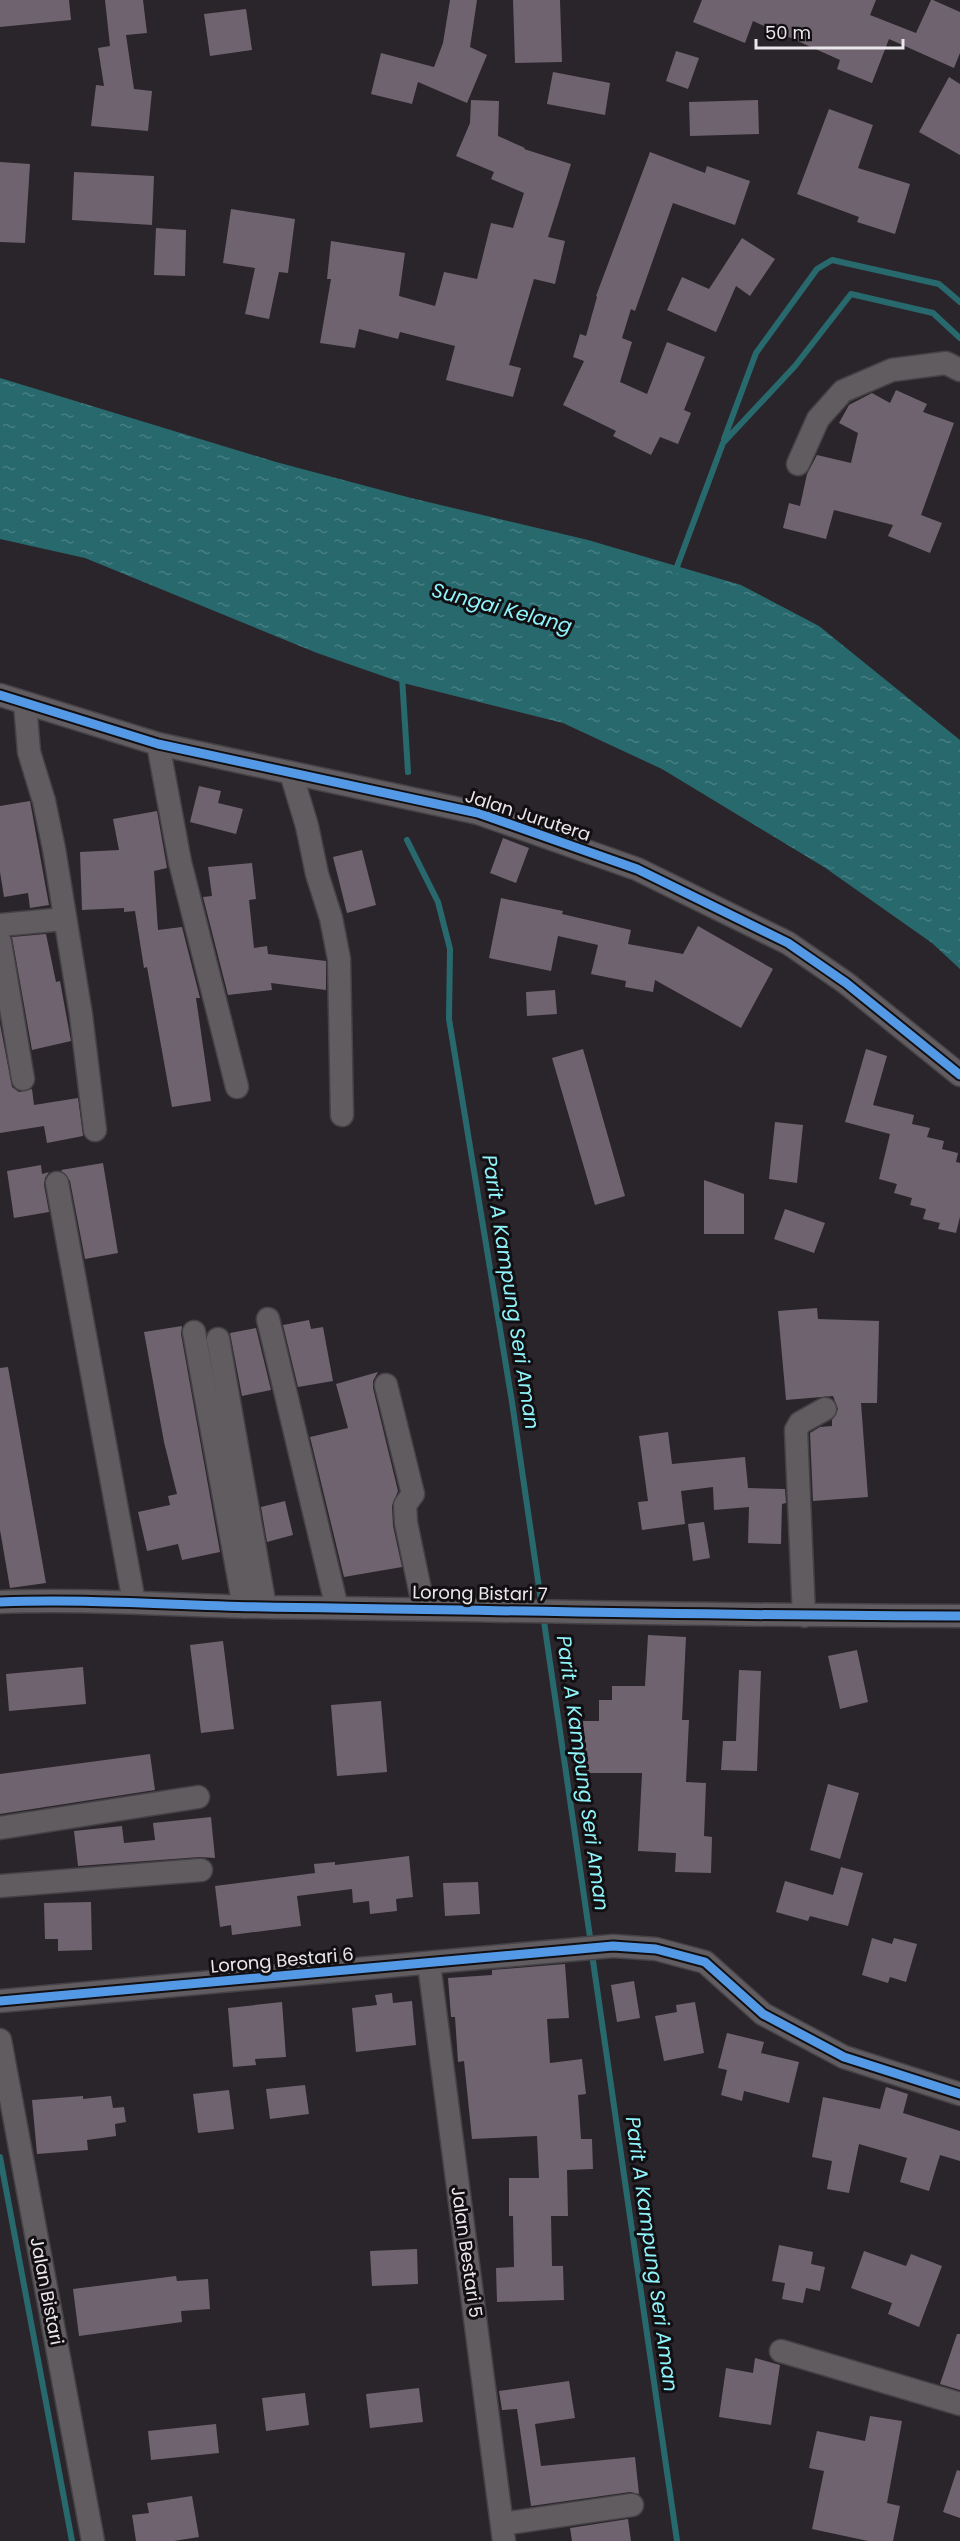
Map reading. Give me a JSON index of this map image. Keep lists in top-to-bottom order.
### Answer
{
  "streets": {
    "street": [
      "Jalan Jurutera",
      "Lorong Bistari 7",
      "Lorong Bestari 6",
      "Jalan Bestari 5",
      "Jalan Bistari"
    ]
  },
  "crossings": [
    ["Lorong Bestari 6", "Jalan Bestari 5"]
  ],
  "water": ["Sungai Kelang", "Parit A Kampung Seri Aman"],
  "scale_bar": "50 m"
}
